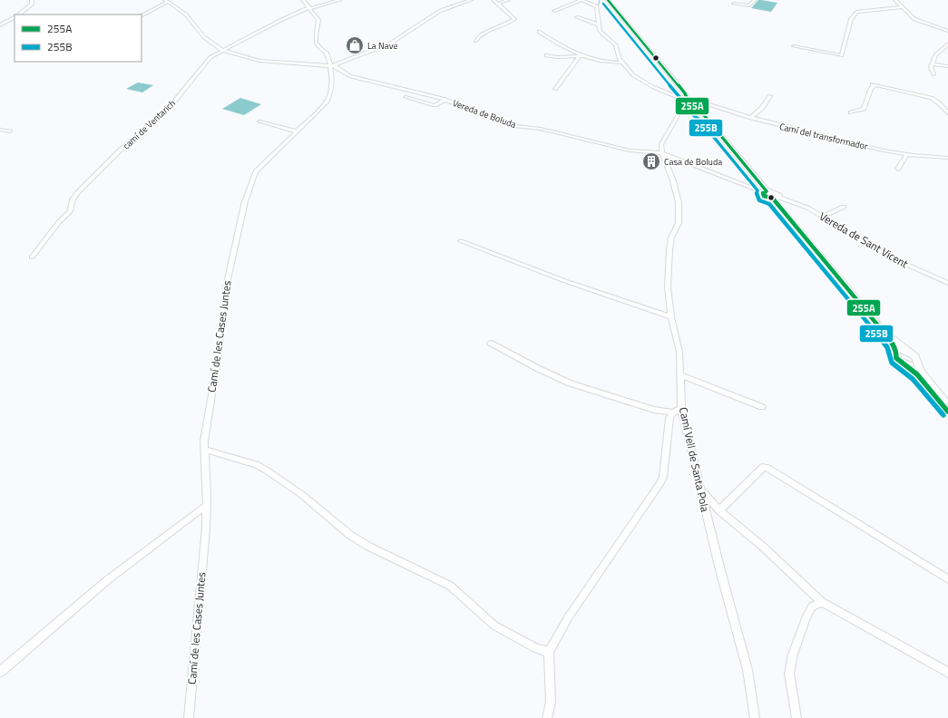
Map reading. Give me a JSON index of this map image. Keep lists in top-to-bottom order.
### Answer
{
  "streets": {
    "street": [
      "Vereda de Boluda",
      "camí de Ventarich",
      "Camí del transformador",
      "Vereda de Sant Vicent",
      "Camí de les Cases Juntes",
      "Camí Vell de Santa Pola"
    ]
  },
  "crossings": [
    ["Vereda de Boluda", "Camí de les Cases Juntes"],
    ["Vereda de Boluda", "Camí Vell de Santa Pola"],
    ["camí de Ventarich", "Camí de les Cases Juntes"]
  ],
  "places": {
    "shop": ["La Nave"],
    "building": ["Casa de Boluda"]
  },
  "lines": ["transit line 255A", "transit line 255B"],
  "legend": ["255A", "255B"]
}
